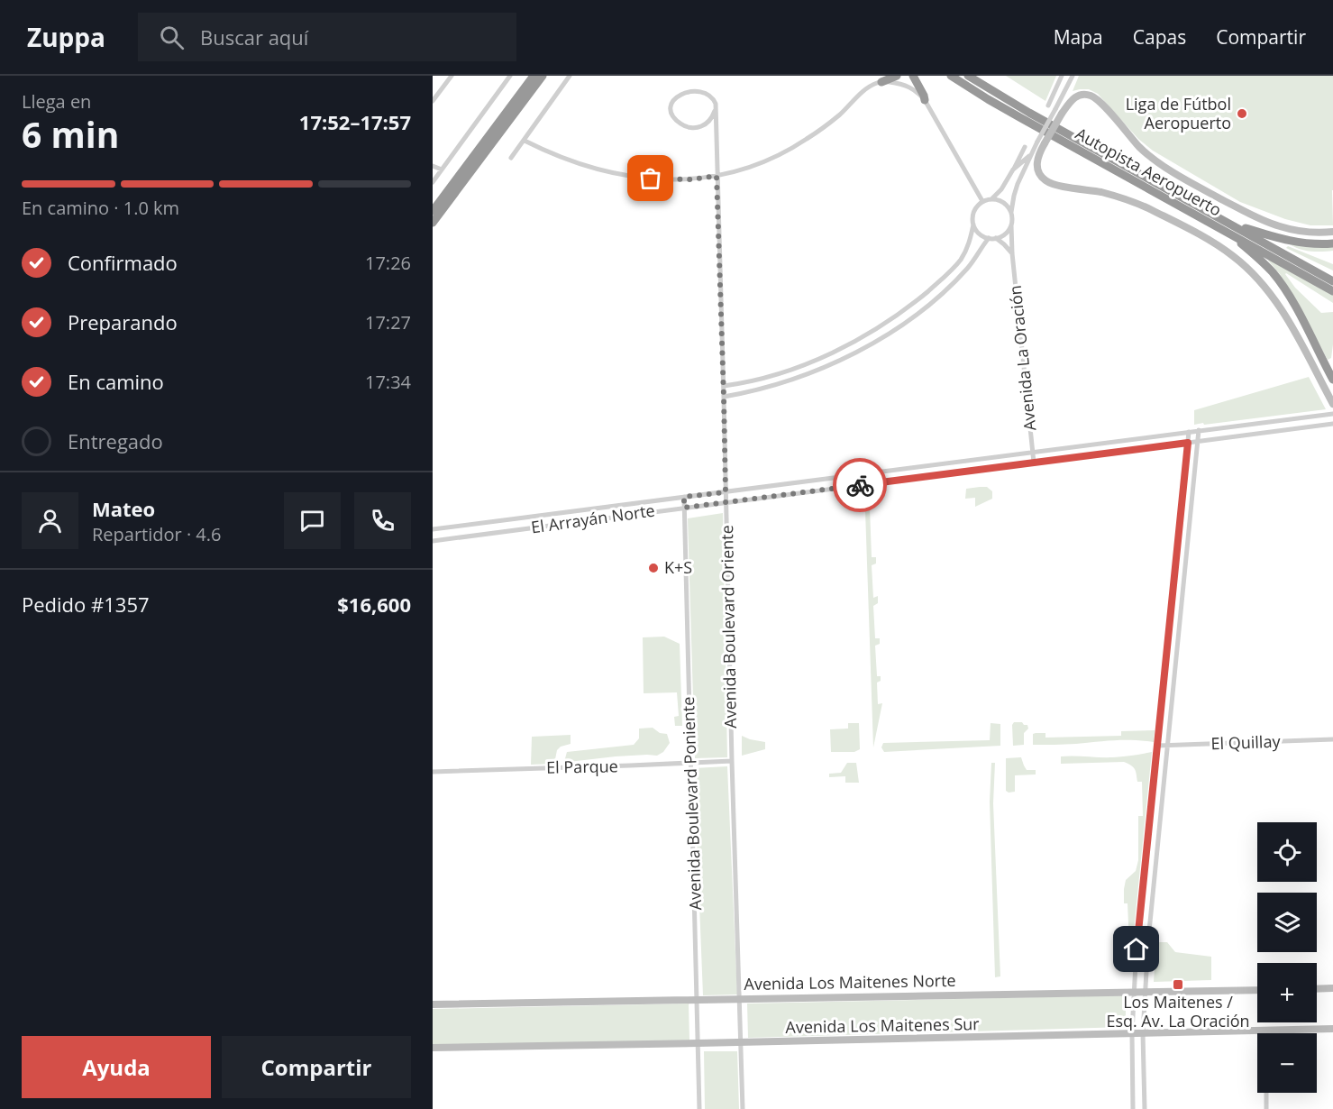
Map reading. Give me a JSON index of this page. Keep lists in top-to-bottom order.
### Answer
{
  "streets": {
    "highway": ["Autopista Aeropuerto"],
    "street": [
      "Avenida La Oración",
      "El Arrayán Norte",
      "Avenida Boulevard Oriente",
      "El Quillay",
      "El Parque",
      "Avenida Boulevard Poniente",
      "Avenida Los Maitenes Norte",
      "Avenida Los Maitenes Sur"
    ]
  },
  "crossings": [
    ["Avenida La Oración", "El Arrayán Norte"],
    ["El Arrayán Norte", "Avenida Boulevard Oriente"],
    ["El Arrayán Norte", "Avenida Boulevard Poniente"],
    ["Avenida Boulevard Oriente", "El Parque"],
    ["Avenida Boulevard Oriente", "Avenida Los Maitenes Norte"],
    ["Avenida Boulevard Oriente", "Avenida Los Maitenes Sur"],
    ["El Parque", "Avenida Boulevard Poniente"],
    ["Avenida Boulevard Poniente", "Avenida Los Maitenes Norte"],
    ["Avenida Boulevard Poniente", "Avenida Los Maitenes Sur"]
  ],
  "places": {
    "other": ["Liga de Fútbol Aeropuerto", "K+S"],
    "transit": ["Los Maitenes / Esq. Av. La Oración"]
  },
  "page": {
    "header": "Zuppa",
    "search": "Buscar aquí",
    "nav": ["Mapa", "Capas", "Compartir"],
    "heading": ["6 min", "Llega en", "17:52–17:57"],
    "panel": [
      "Mateo",
      "Repartidor · 4.6",
      "Pedido #1357",
      "$16,600"
    ],
    "bar": "En camino · 1.0 km",
    "list": [
      ["Confirmado", "17:26"],
      ["Preparando", "17:27"],
      ["En camino", "17:34"],
      "Entregado"
    ],
    "map_buttons": ["+", "−"],
    "buttons": ["Ayuda", "Compartir"]
  }
}
